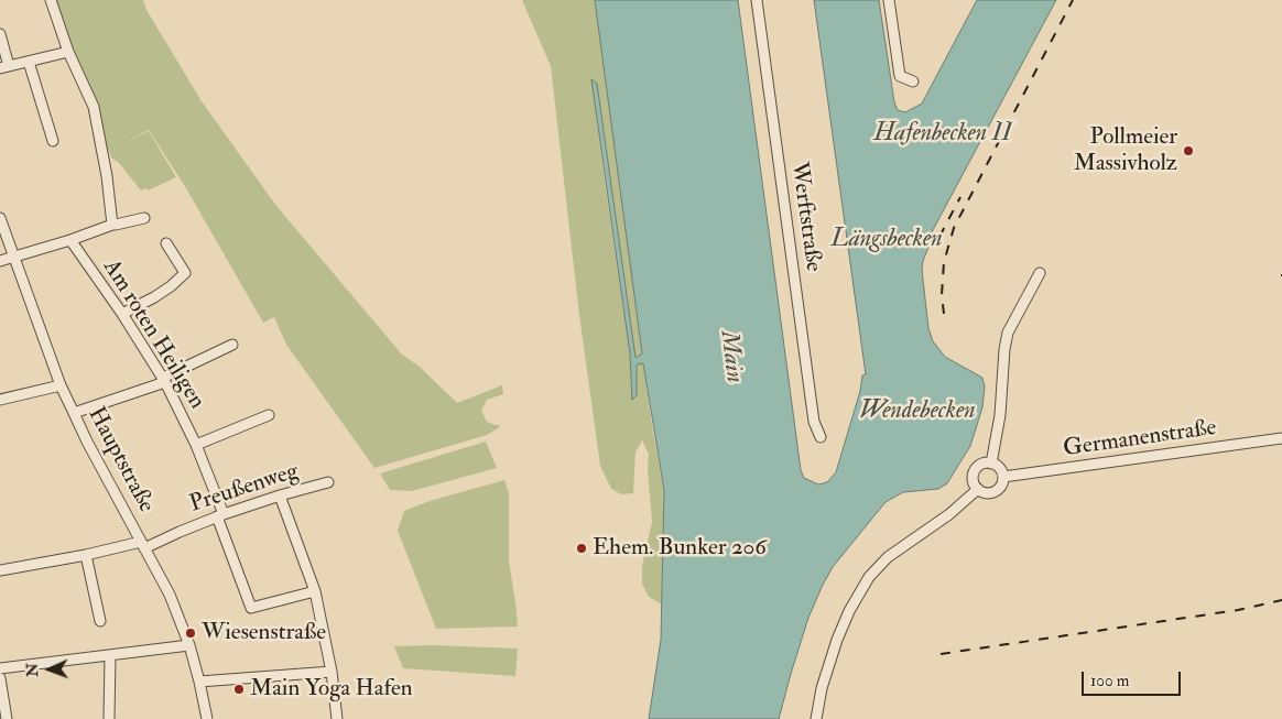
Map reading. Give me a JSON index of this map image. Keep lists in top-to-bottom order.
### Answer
{
  "streets": {
    "street": [
      "Werftstraße",
      "Am roten Heiligen",
      "Germanenstraße",
      "Hauptstraße",
      "Preußenweg"
    ]
  },
  "crossings": [
    ["Am roten Heiligen", "Preußenweg"],
    ["Hauptstraße", "Preußenweg"]
  ],
  "water": [
    "Hafenbecken II",
    "Längsbecken",
    "Main",
    "Wendebecken"
  ],
  "places": [
    "Pollmeier Massivholz",
    "Ehem. Bunker 206",
    "Wiesenstraße",
    "Main Yoga Hafen"
  ],
  "scale_bar": "100 m",
  "north": "left"
}
